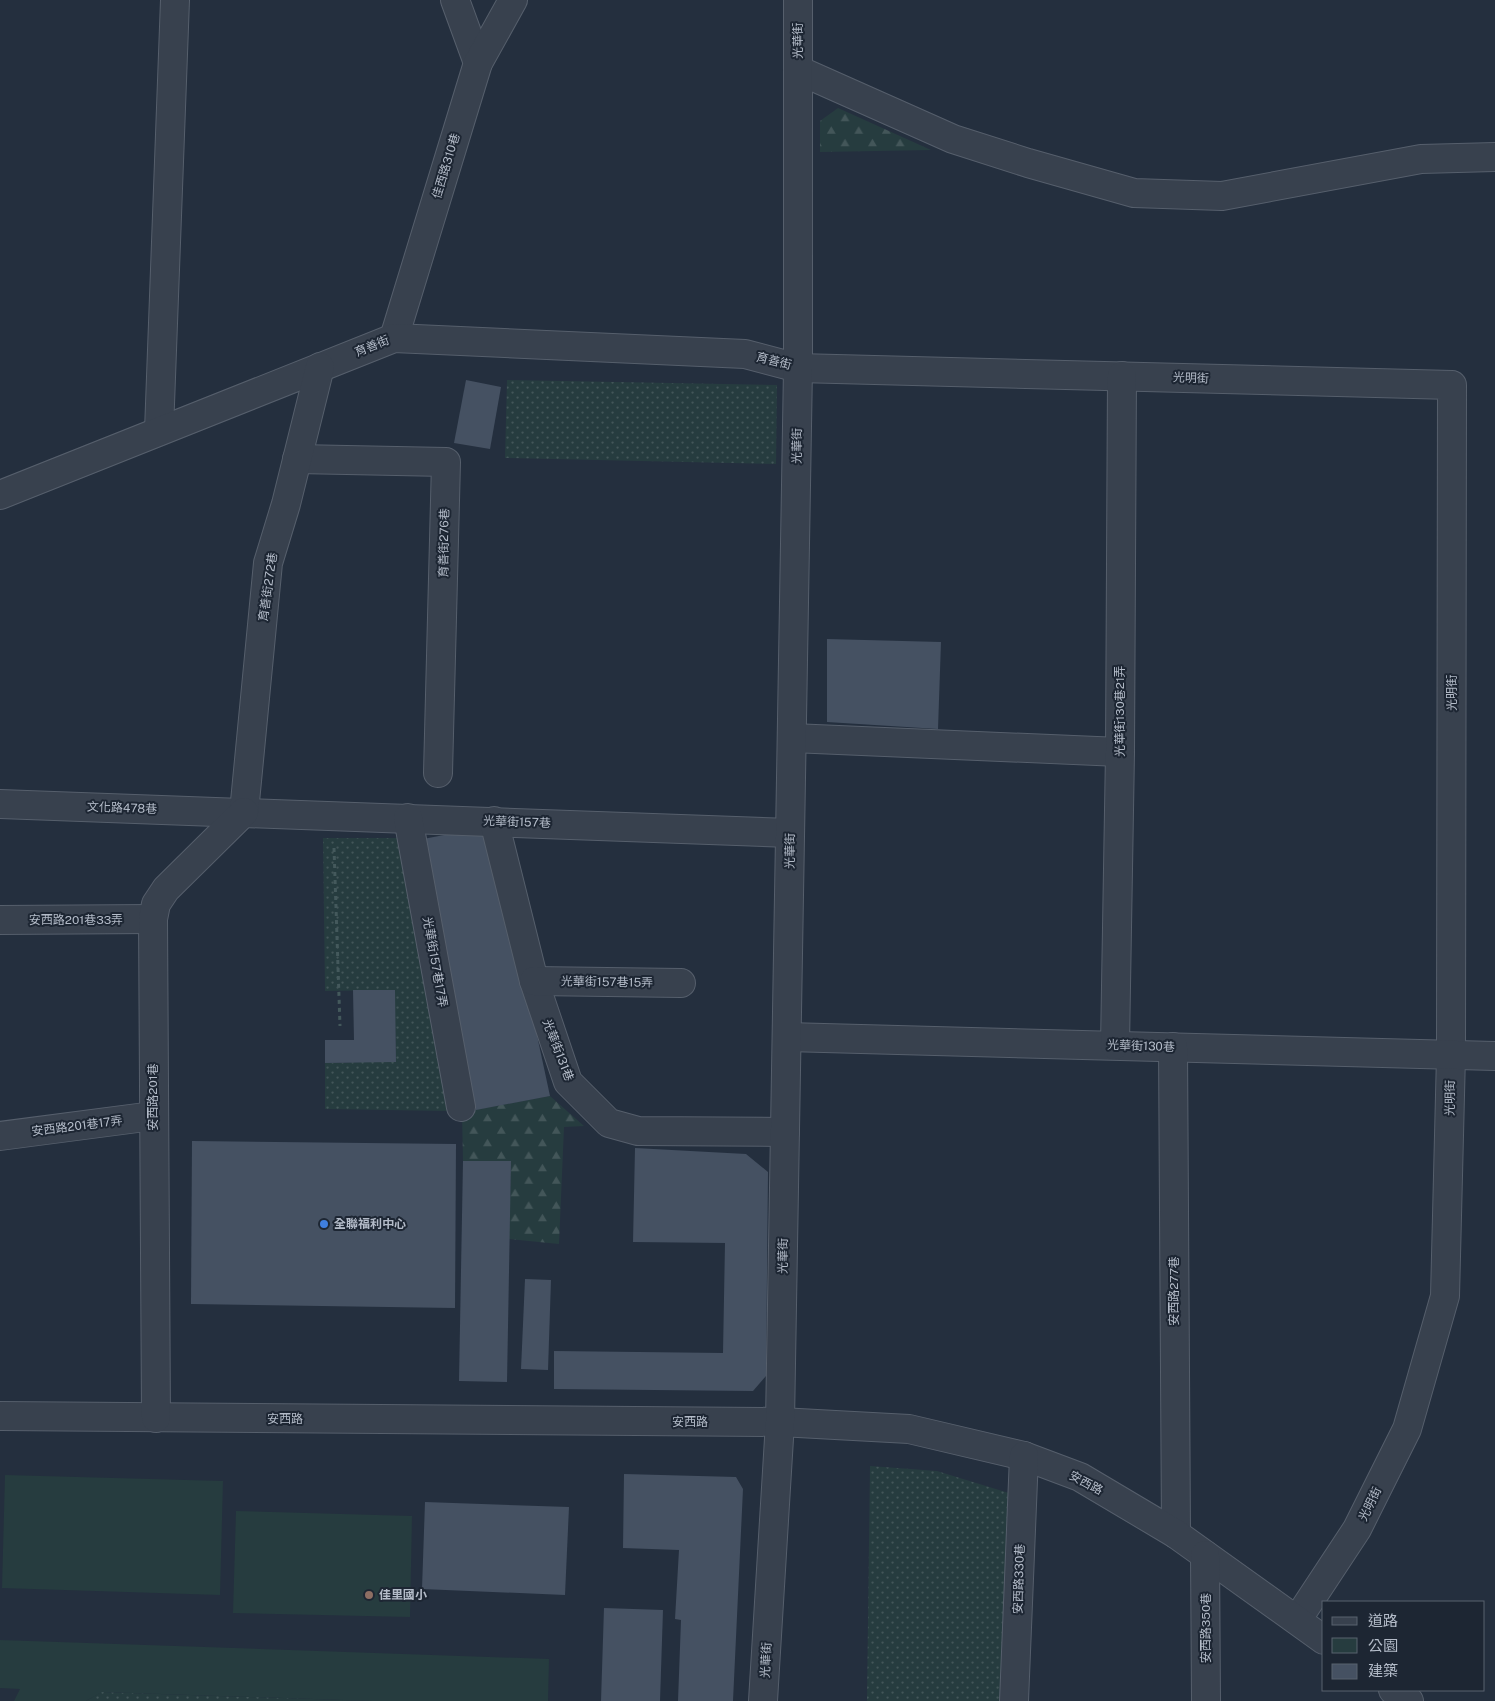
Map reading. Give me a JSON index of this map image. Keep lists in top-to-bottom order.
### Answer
{
  "streets": {
    "street": [
      "光華街",
      "佳西路310巷",
      "育善街",
      "光明街",
      "育善街276巷",
      "育善街272巷",
      "光華街130巷21弄",
      "文化路478巷",
      "光華街157巷",
      "安西路201巷33弄",
      "光華街157巷17弄",
      "光華街157巷15弄",
      "光華街130巷",
      "光華街131巷",
      "安西路201巷",
      "安西路201巷17弄",
      "安西路277巷",
      "安西路",
      "安西路330巷",
      "安西路350巷"
    ]
  },
  "crossings": [
    ["光華街", "育善街"],
    ["光華街", "光明街"],
    ["光華街", "光華街157巷"],
    ["光華街", "光華街130巷"],
    ["光華街", "光華街131巷"],
    ["光華街", "安西路"],
    ["佳西路310巷", "育善街"],
    ["育善街", "光明街"],
    ["育善街", "育善街272巷"],
    ["光明街", "光華街130巷21弄"],
    ["光明街", "光華街130巷"],
    ["光明街", "安西路"],
    ["育善街276巷", "育善街272巷"],
    ["育善街272巷", "文化路478巷"],
    ["育善街272巷", "光華街157巷"],
    ["育善街272巷", "安西路201巷"],
    ["光華街130巷21弄", "光華街130巷"],
    ["文化路478巷", "光華街157巷"],
    ["文化路478巷", "安西路201巷"],
    ["光華街157巷", "光華街157巷17弄"],
    ["光華街157巷", "光華街131巷"],
    ["光華街157巷", "安西路201巷"],
    ["安西路201巷33弄", "安西路201巷"],
    ["光華街157巷15弄", "光華街131巷"],
    ["光華街130巷", "安西路277巷"],
    ["安西路201巷", "安西路201巷17弄"],
    ["安西路201巷", "安西路"],
    ["安西路277巷", "安西路"],
    ["安西路", "安西路330巷"],
    ["安西路", "安西路350巷"]
  ],
  "places": ["全聯福利中心", "佳里國小"],
  "legend": ["道路", "公園", "建築"]
}
